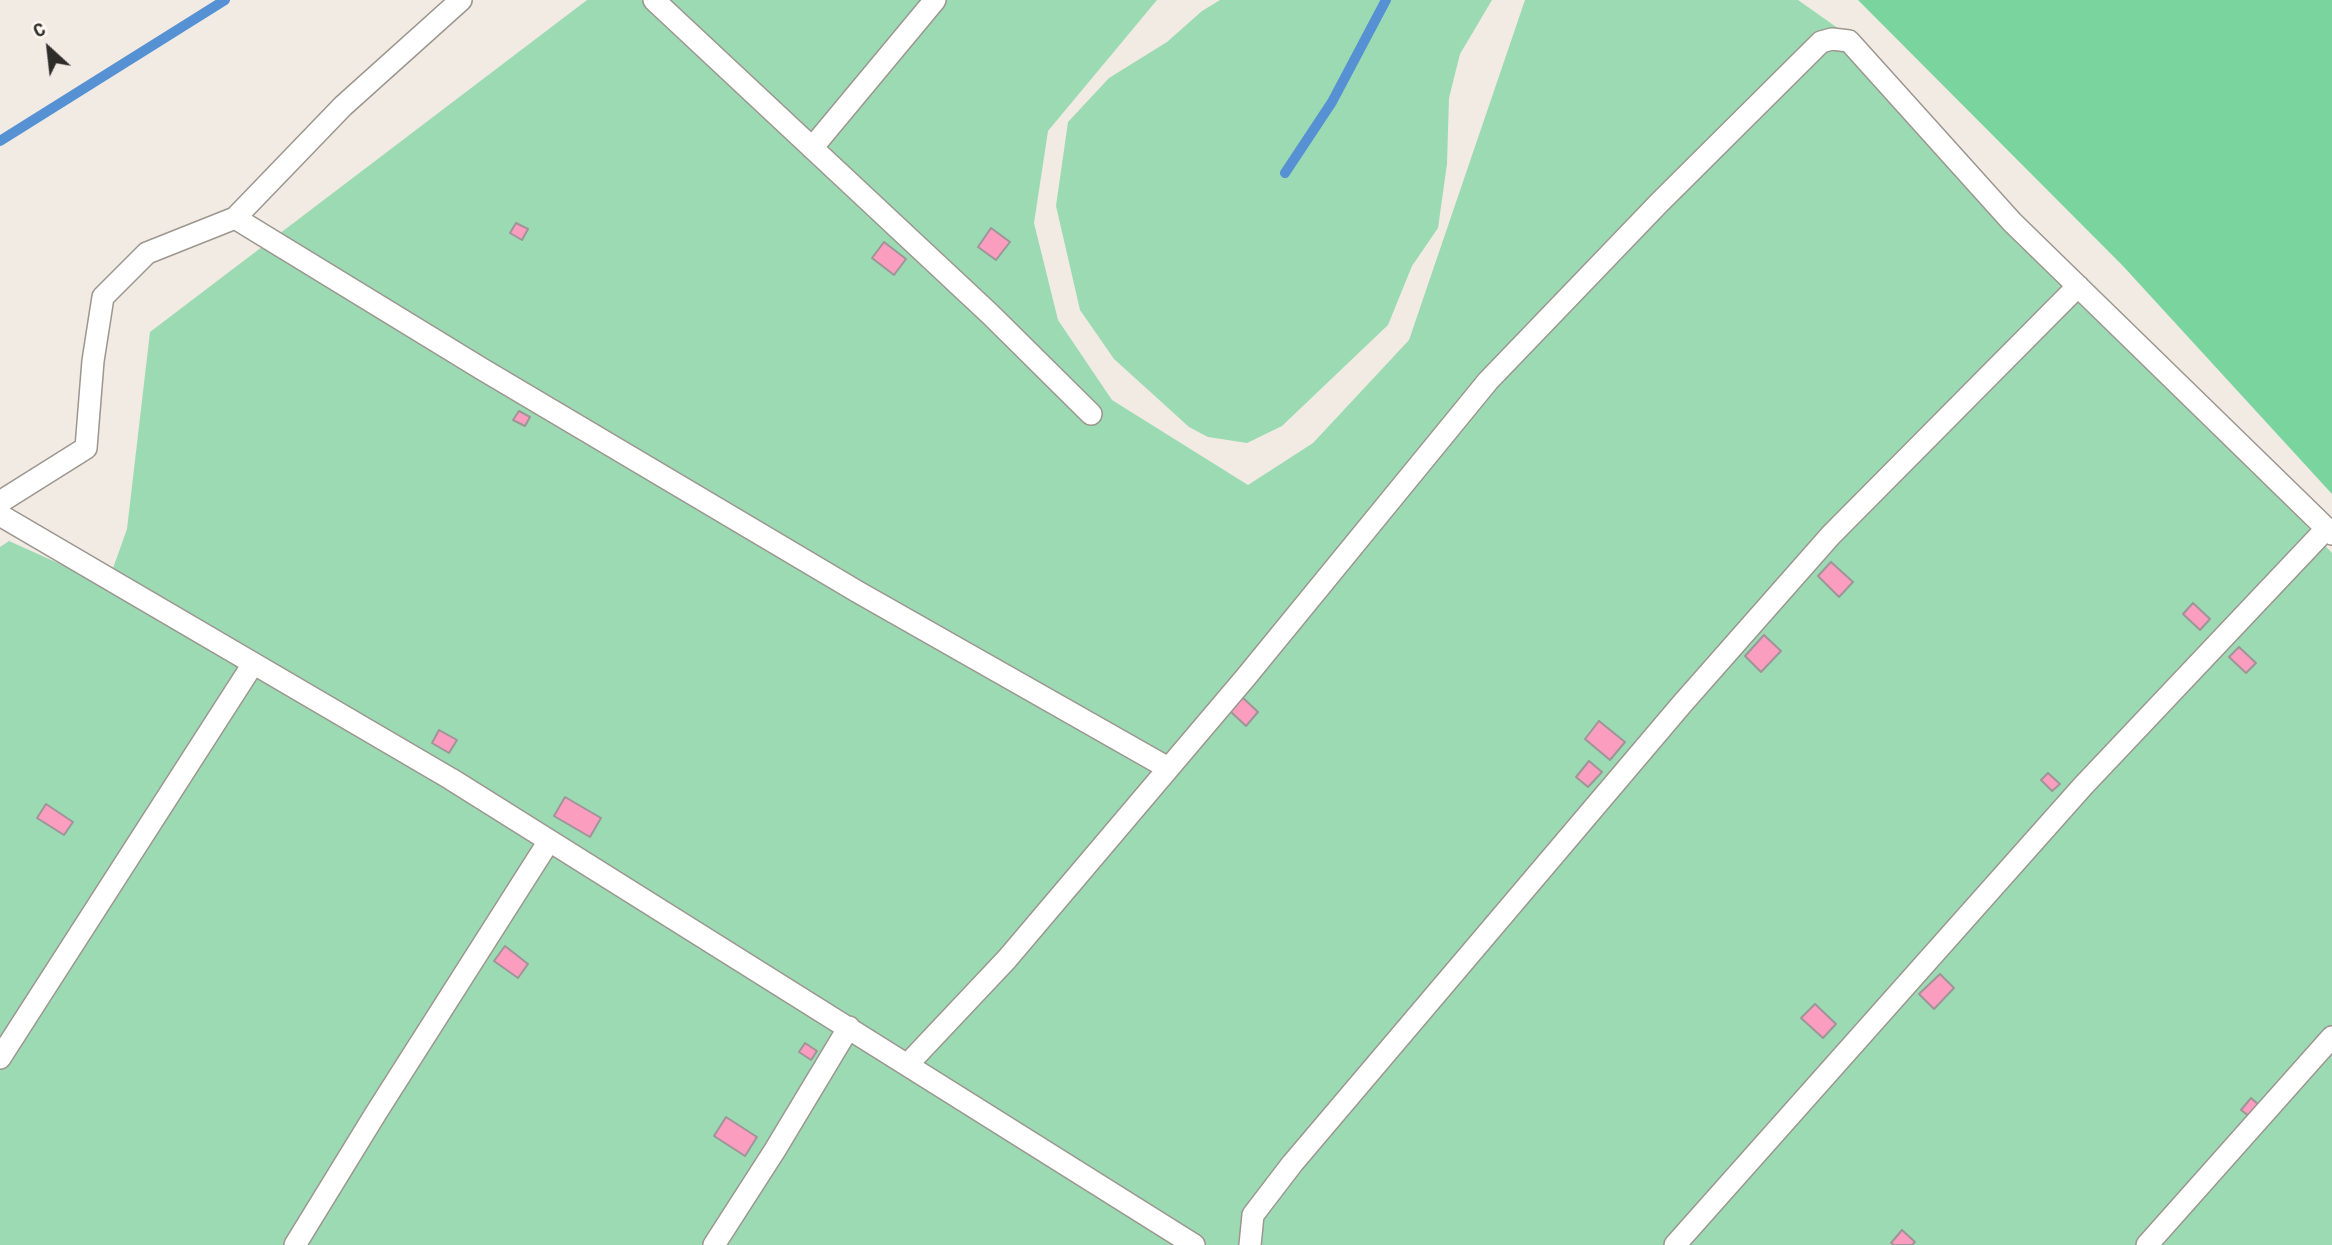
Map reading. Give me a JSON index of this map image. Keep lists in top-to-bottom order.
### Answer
{
  "north": "top left"
}
